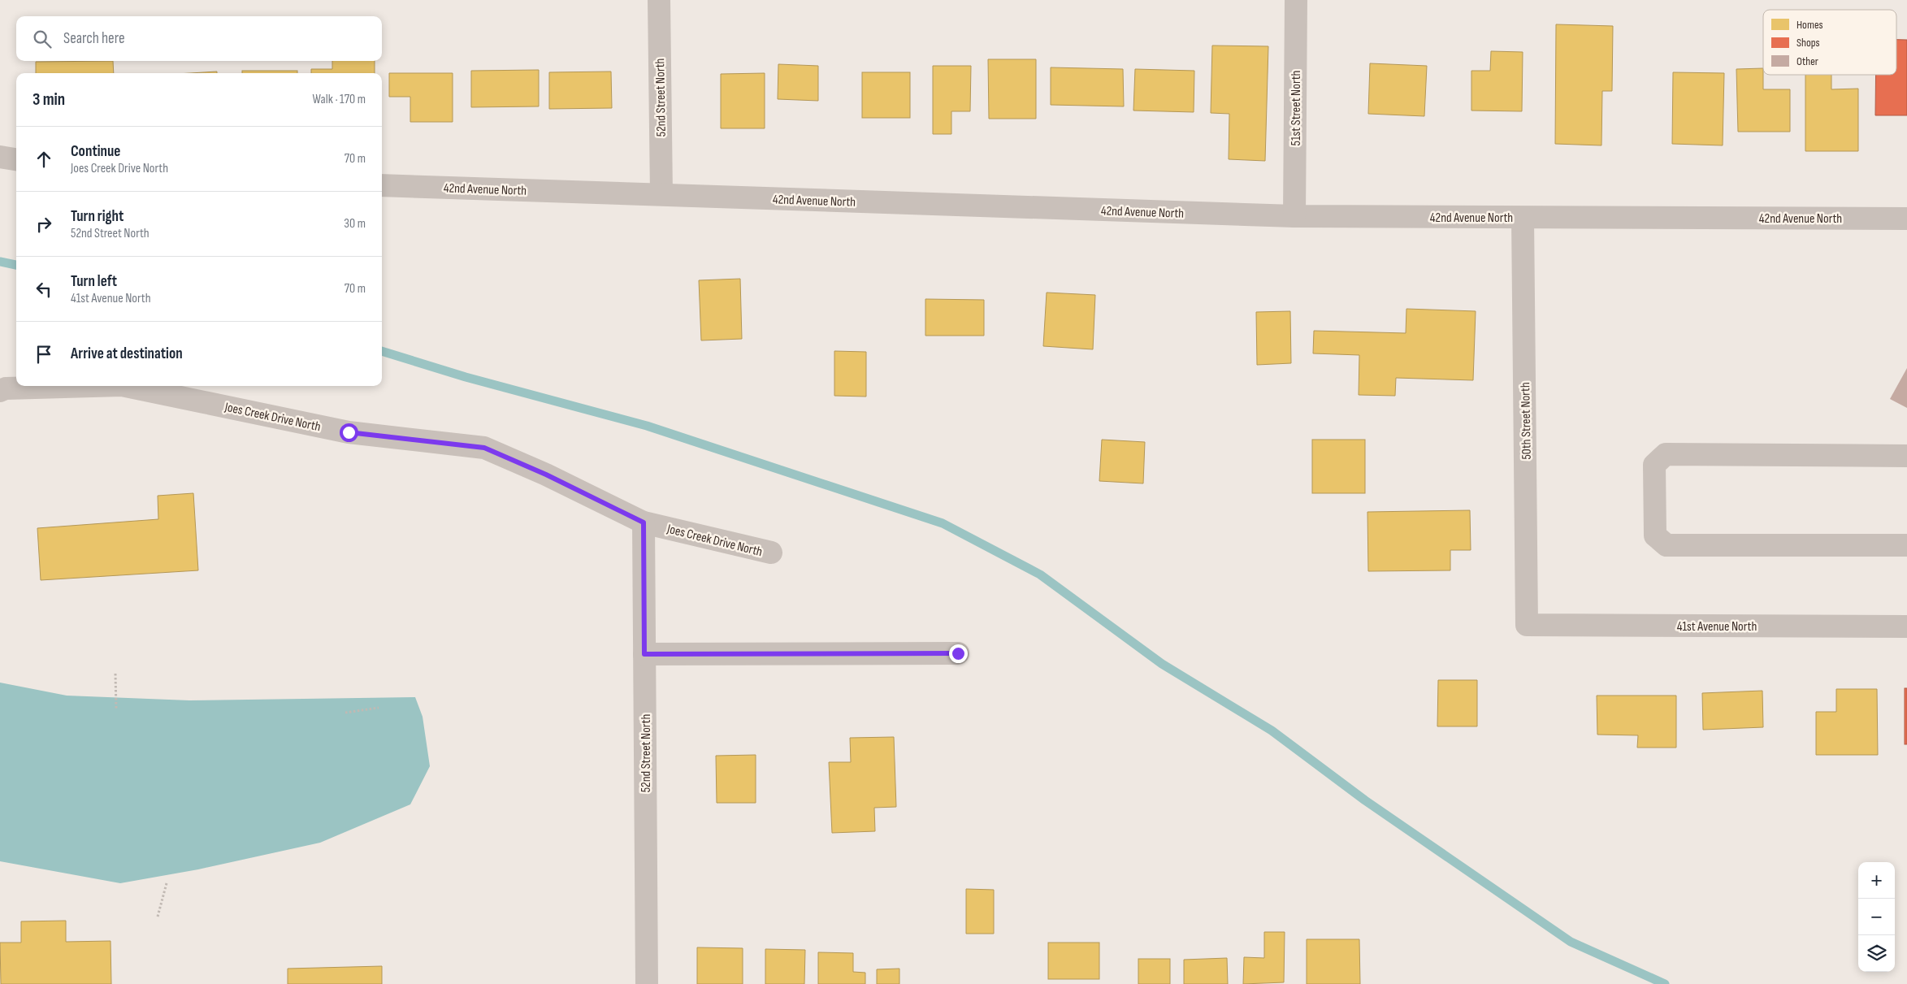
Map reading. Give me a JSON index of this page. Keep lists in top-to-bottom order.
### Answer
{
  "streets": {
    "street": [
      "52nd Street North",
      "51st Street North",
      "42nd Avenue North",
      "Joes Creek Drive North",
      "50th Street North",
      "41st Avenue North"
    ]
  },
  "crossings": [
    ["52nd Street North", "42nd Avenue North"],
    ["52nd Street North", "Joes Creek Drive North"],
    ["51st Street North", "42nd Avenue North"],
    ["42nd Avenue North", "50th Street North"],
    ["50th Street North", "41st Avenue North"]
  ],
  "legend": ["Homes", "Shops", "Other"],
  "page": {
    "search": "Search here",
    "heading": ["3 min", "Walk · 170 m"],
    "list": [
      ["Continue", "Joes Creek Drive North", "70 m"],
      ["Turn right", "52nd Street North", "30 m"],
      ["Turn left", "41st Avenue North", "70 m"],
      "Arrive at destination"
    ],
    "map_buttons": ["+", "−"]
  }
}
